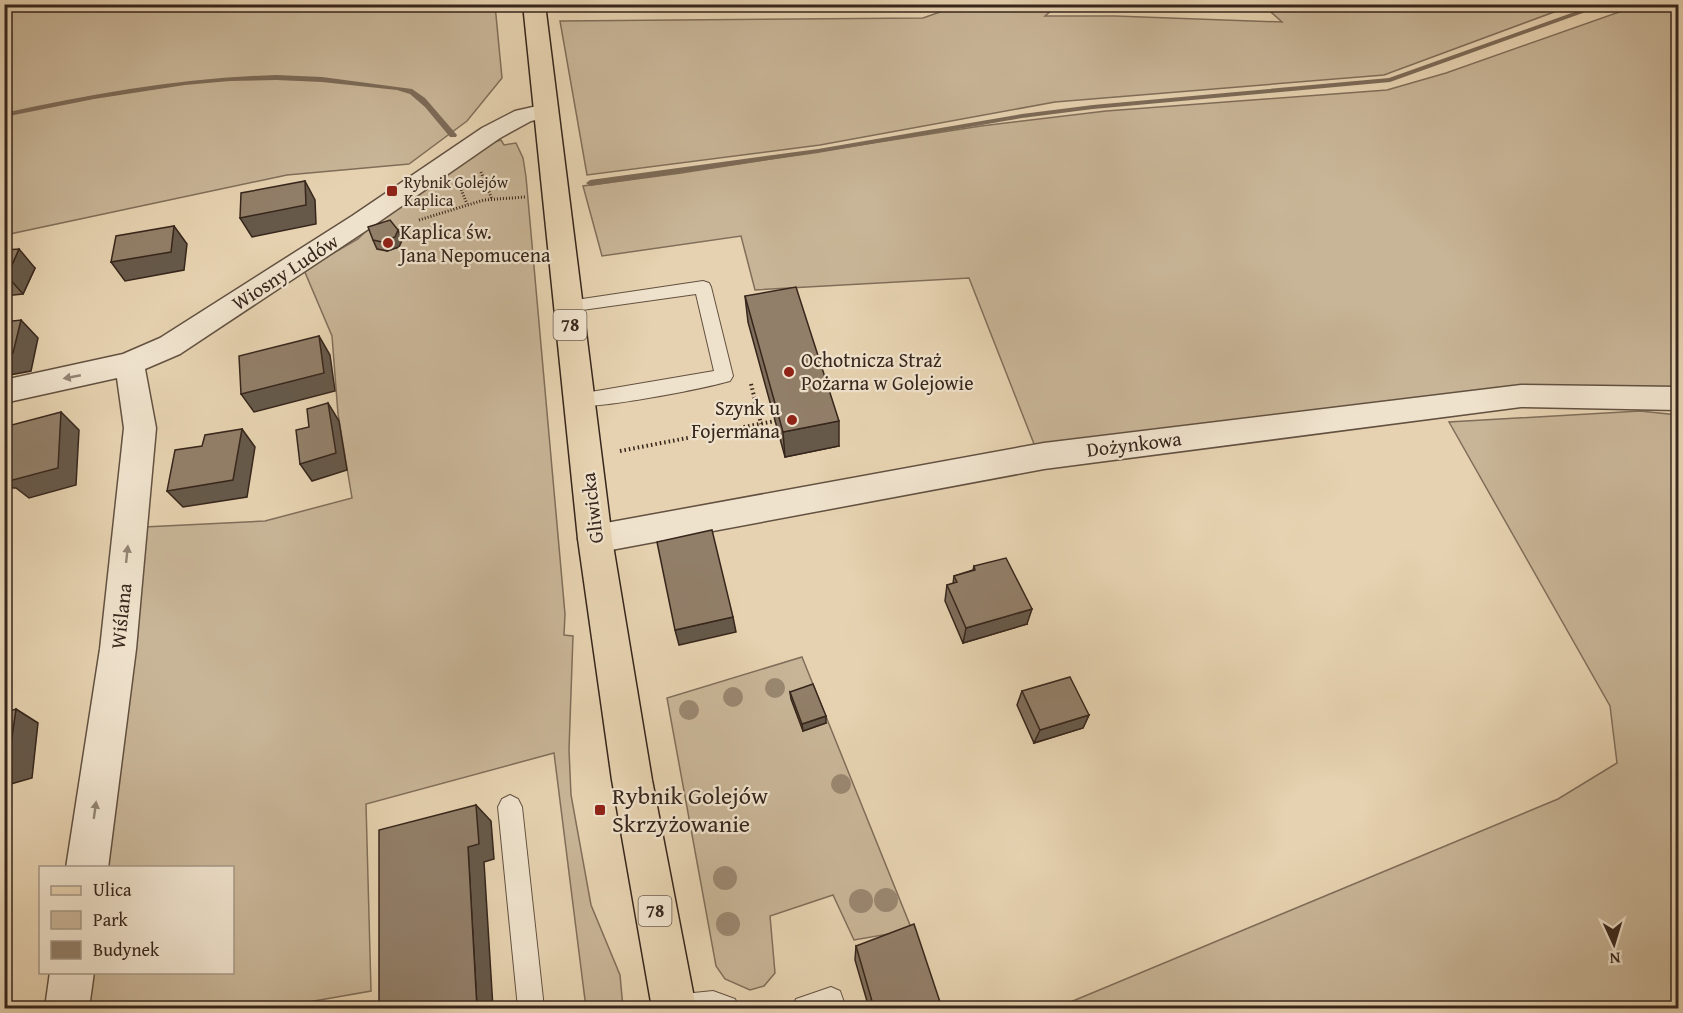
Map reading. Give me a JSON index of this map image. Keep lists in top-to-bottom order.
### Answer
{
  "streets": {
    "main road": ["78", "Gliwicka"],
    "street": ["Wiosny Ludów", "Dożynkowa", "Wiślana"]
  },
  "crossings": [
    ["Wiosny Ludów", "Gliwicka"],
    ["Wiosny Ludów", "Wiślana"],
    ["Dożynkowa", "Gliwicka"]
  ],
  "one_way": ["Wiślana"],
  "places": {
    "transit": ["Rybnik Golejów Kaplica", "Rybnik Golejów Skrzyżowanie"],
    "other": ["Kaplica św. Jana Nepomucena", "Ochotnicza Straż Pożarna w Golejowie", "Szynk u Fojermana"]
  },
  "legend": ["Ulica", "Park", "Budynek"],
  "north": "bottom"
}
